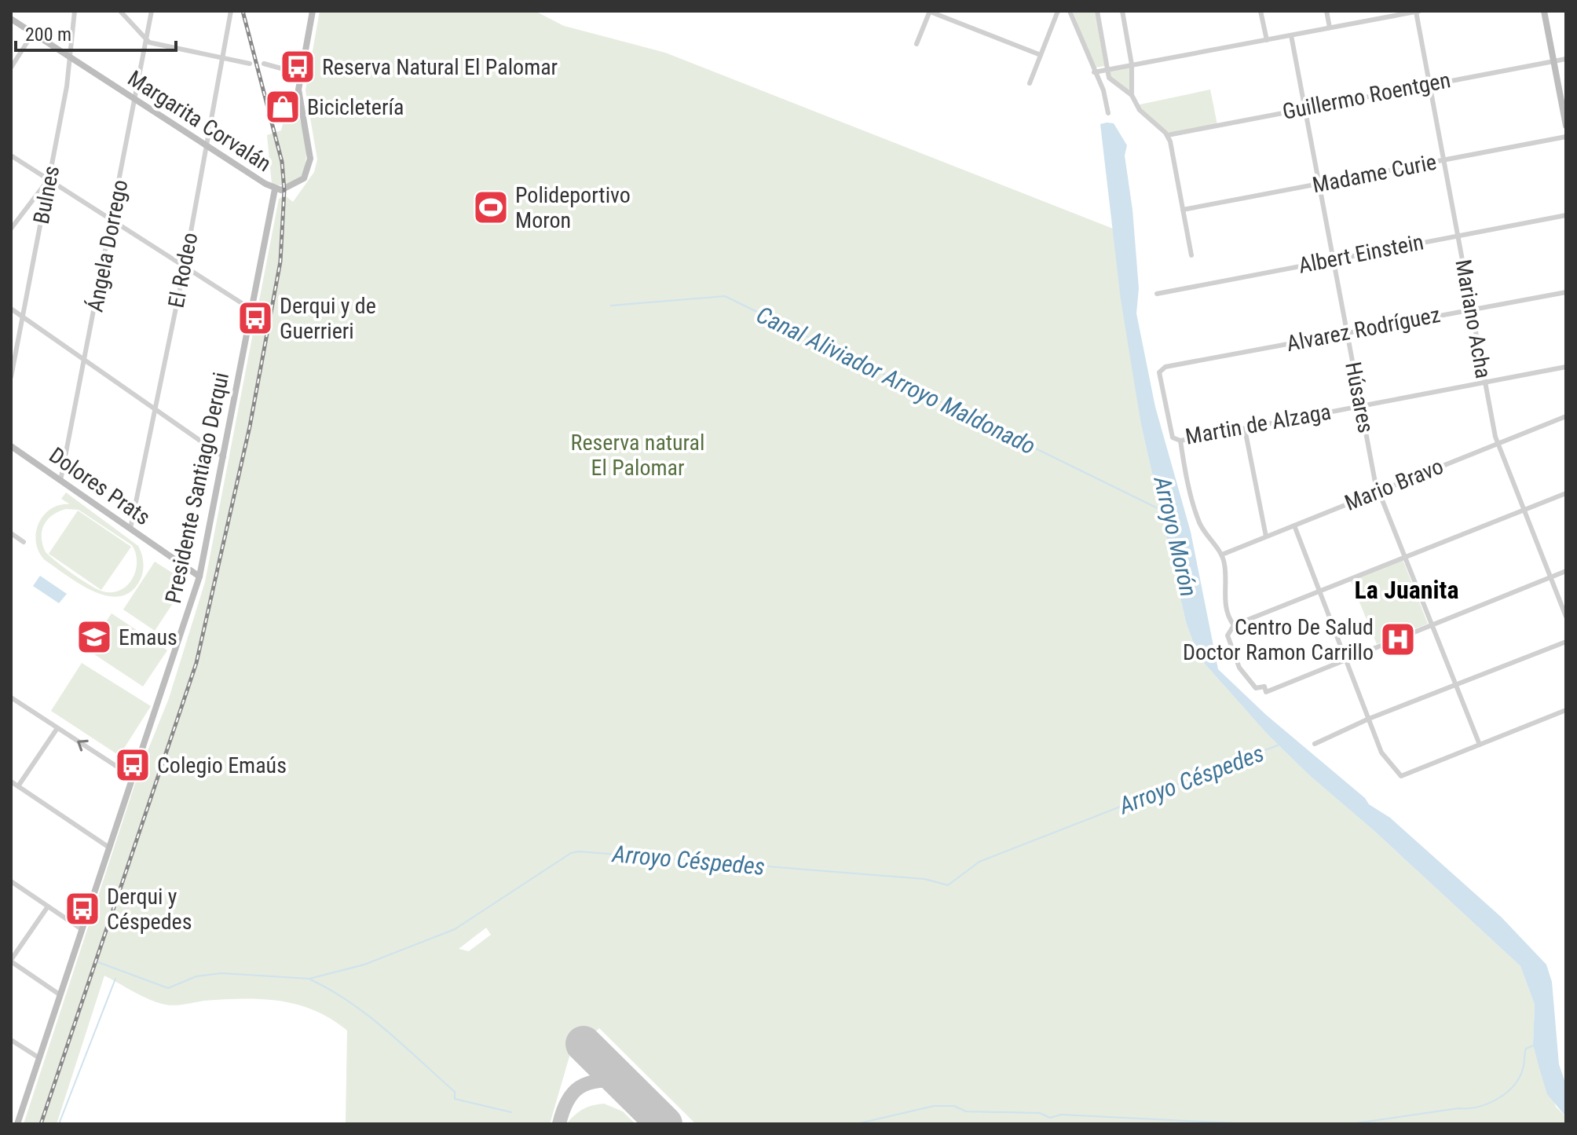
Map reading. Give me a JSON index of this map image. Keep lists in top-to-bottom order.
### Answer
{
  "streets": {
    "street": [
      "Guillermo Roentgen",
      "Margarita Corvalán",
      "Madame Curie",
      "Bulnes",
      "Ángela Dorrego",
      "Albert Einstein",
      "El Rodeo",
      "Mariano Acha",
      "Alvarez Rodríguez",
      "Húsares",
      "Martin de Alzaga",
      "Mario Bravo",
      "Dolores Prats",
      "Presidente Santiago Derqui"
    ]
  },
  "crossings": [
    ["Guillermo Roentgen", "Mariano Acha"],
    ["Guillermo Roentgen", "Húsares"],
    ["Margarita Corvalán", "Bulnes"],
    ["Margarita Corvalán", "Ángela Dorrego"],
    ["Margarita Corvalán", "El Rodeo"],
    ["Margarita Corvalán", "Presidente Santiago Derqui"],
    ["Madame Curie", "Mariano Acha"],
    ["Madame Curie", "Húsares"],
    ["Ángela Dorrego", "Dolores Prats"],
    ["Albert Einstein", "Mariano Acha"],
    ["Albert Einstein", "Húsares"],
    ["El Rodeo", "Dolores Prats"],
    ["Mariano Acha", "Alvarez Rodríguez"],
    ["Mariano Acha", "Martin de Alzaga"],
    ["Mariano Acha", "Mario Bravo"],
    ["Alvarez Rodríguez", "Húsares"],
    ["Alvarez Rodríguez", "Martin de Alzaga"],
    ["Húsares", "Martin de Alzaga"],
    ["Húsares", "Mario Bravo"],
    ["Dolores Prats", "Presidente Santiago Derqui"]
  ],
  "districts": ["La Juanita"],
  "water": ["Canal Aliviador Arroyo Maldonado", "Arroyo Morón", "Arroyo Céspedes"],
  "parks": ["Reserva natural El Palomar"],
  "places": {
    "bus stop": [
      "Reserva Natural El Palomar",
      "Derqui y de Guerrieri",
      "Colegio Emaús",
      "Derqui y Céspedes"
    ],
    "shop": ["Bicicletería"],
    "sports": ["Polideportivo Moron"],
    "school or university": ["Emaus"],
    "hospital": ["Centro De Salud Doctor Ramon Carrillo"]
  },
  "scale_bar": "200 m"
}
